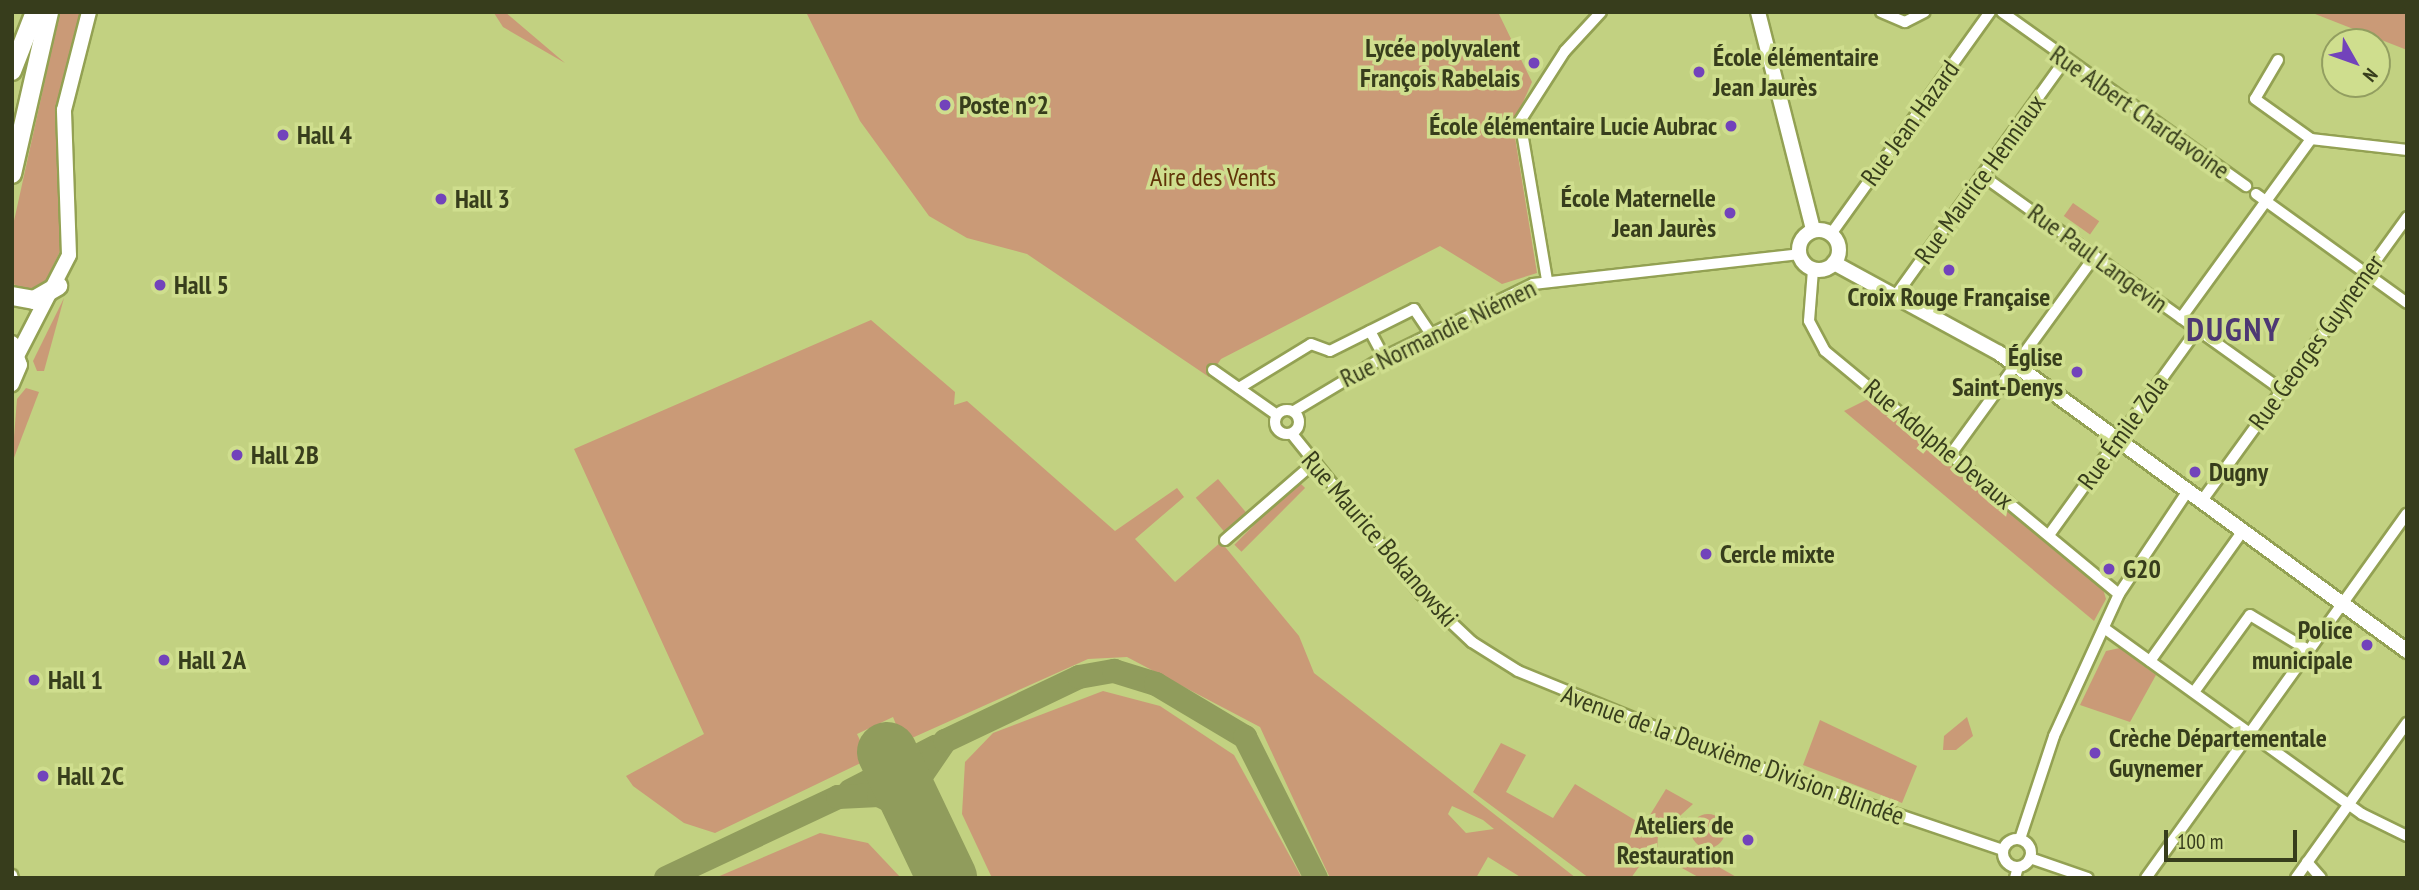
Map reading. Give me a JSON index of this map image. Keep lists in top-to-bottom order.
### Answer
{
  "streets": {
    "street": [
      "Rue Albert Chardavoine",
      "Rue Jean Hazard",
      "Rue Maurice Henniaux",
      "Rue Paul Langevin",
      "Rue Normandie Niémen",
      "Rue Georges Guynemer",
      "Rue Émile Zola",
      "Rue Adolphe Devaux",
      "Rue Maurice Bokanowski",
      "Avenue de la Deuxième Division Blindée"
    ]
  },
  "crossings": [
    ["Rue Albert Chardavoine", "Rue Maurice Henniaux"],
    ["Rue Albert Chardavoine", "Rue Georges Guynemer"],
    ["Rue Jean Hazard", "Rue Normandie Niémen"],
    ["Rue Jean Hazard", "Rue Adolphe Devaux"],
    ["Rue Maurice Henniaux", "Rue Paul Langevin"],
    ["Rue Paul Langevin", "Rue Georges Guynemer"],
    ["Rue Paul Langevin", "Rue Émile Zola"],
    ["Rue Normandie Niémen", "Rue Adolphe Devaux"],
    ["Rue Normandie Niémen", "Rue Maurice Bokanowski"],
    ["Rue Émile Zola", "Rue Adolphe Devaux"],
    ["Rue Maurice Bokanowski", "Avenue de la Deuxième Division Blindée"]
  ],
  "districts": ["DUGNY"],
  "parks": ["Aire des Vents"],
  "places": [
    "Lycée polyvalent François Rabelais",
    "École élémentaire Jean Jaurès",
    "Poste n°2",
    "École élémentaire Lucie Aubrac",
    "Hall 4",
    "Hall 3",
    "École Maternelle Jean Jaurès",
    "Croix Rouge Française",
    "Hall 5",
    "Église Saint-Denys",
    "Hall 2B",
    "Dugny",
    "Cercle mixte",
    "G20",
    "Police municipale",
    "Hall 2A",
    "Hall 1",
    "Crèche Départementale Guynemer",
    "Hall 2C",
    "Ateliers de Restauration"
  ],
  "scale_bar": "100 m",
  "north": "bottom right"
}
